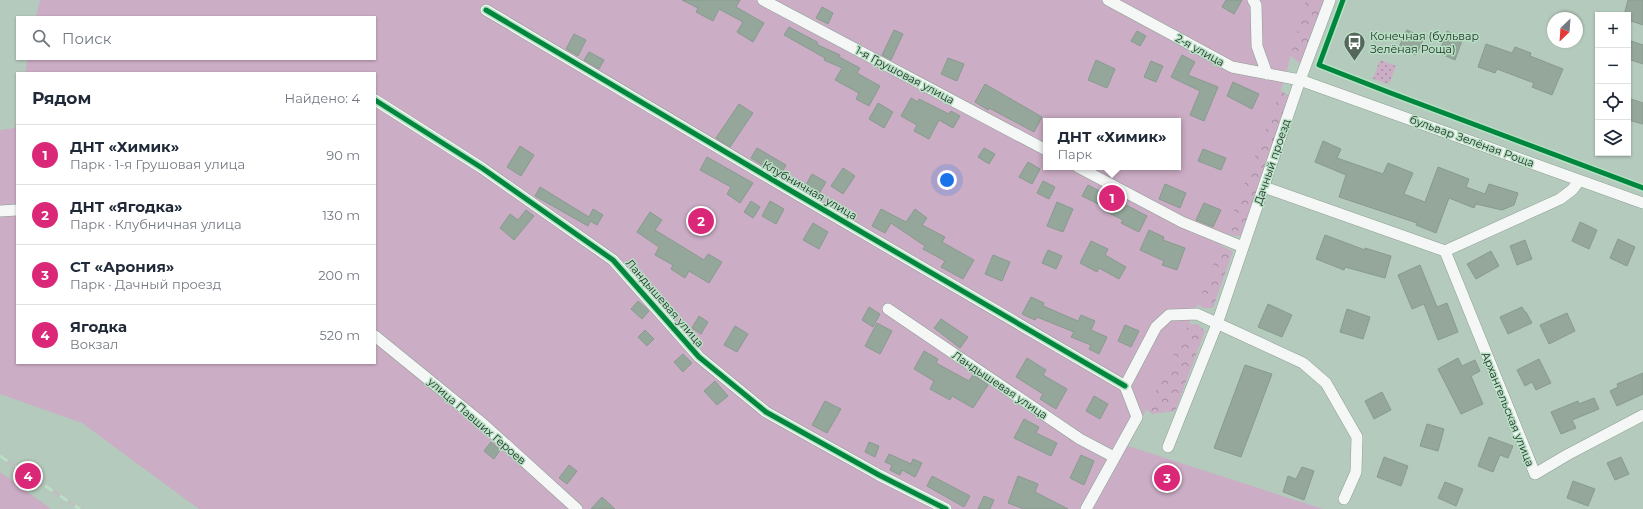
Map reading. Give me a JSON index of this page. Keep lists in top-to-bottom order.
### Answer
{
  "streets": {
    "street": [
      "2-я улица",
      "1-я Грушовая улица",
      "бульвар Зелёная Роща",
      "Дачный проезд",
      "Клубничная улица",
      "Ландышевая улица",
      "Архангельская улица",
      "улица Павших Героев"
    ]
  },
  "crossings": [
    ["2-я улица", "бульвар Зелёная Роща"],
    ["2-я улица", "Дачный проезд"],
    ["бульвар Зелёная Роща", "Дачный проезд"]
  ],
  "places": {
    "bus stop": ["Конечная (бульвар Зелёная Роща)"]
  },
  "north": "bottom left",
  "page": {
    "map_buttons": ["+", "−"],
    "search": "Поиск",
    "heading": ["Рядом", "Найдено: 4"],
    "popup": ["ДНТ «Химик»", "Парк"],
    "list": [
      {
        "mark": "1",
        "name": "ДНТ «Химик»",
        "note": "Парк · 1-я Грушовая улица",
        "value": "90 m"
      },
      {
        "mark": "2",
        "name": "ДНТ «Ягодка»",
        "note": "Парк · Клубничная улица",
        "value": "130 m"
      },
      {
        "mark": "3",
        "name": "СТ «Арония»",
        "note": "Парк · Дачный проезд",
        "value": "200 m"
      },
      {
        "mark": "4",
        "name": "Ягодка",
        "note": "Вокзал",
        "value": "520 m"
      }
    ],
    "pins": [
      "1",
      "2",
      "4",
      "3"
    ]
  }
}
